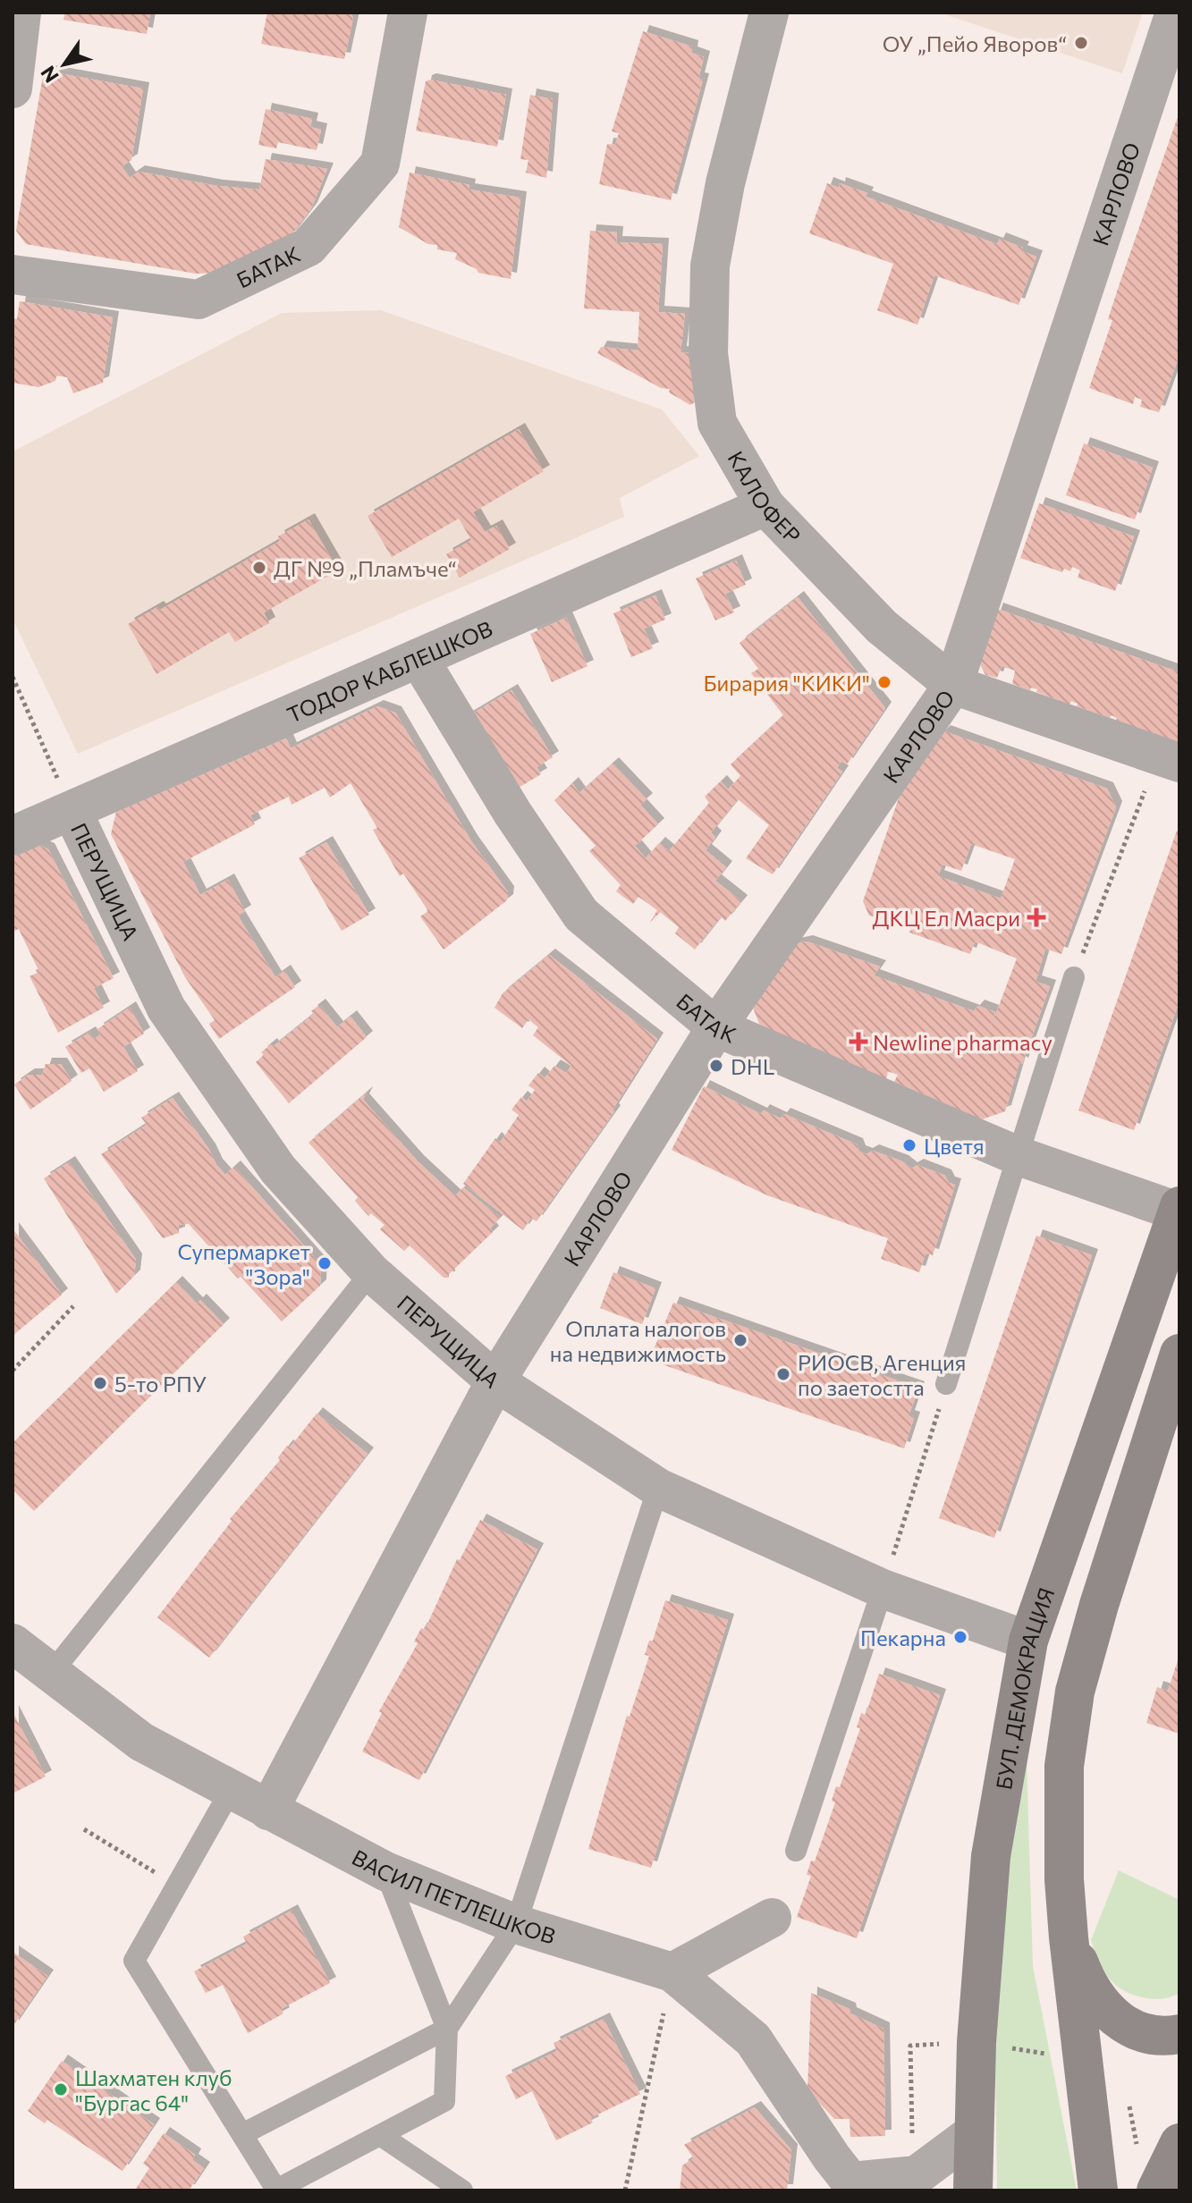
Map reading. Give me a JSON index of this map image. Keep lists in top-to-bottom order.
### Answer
{
  "streets": {
    "main road": ["БУЛ. ДЕМОКРАЦИЯ"],
    "street": [
      "КАРЛОВО",
      "БАТАК",
      "КАЛОФЕР",
      "ТОДОР КАБЛЕШКОВ",
      "ПЕРУЩИЦА",
      "ВАСИЛ ПЕТЛЕШКОВ"
    ]
  },
  "crossings": [
    ["КАРЛОВО", "БАТАК"],
    ["КАРЛОВО", "КАЛОФЕР"],
    ["КАРЛОВО", "ПЕРУЩИЦА"],
    ["КАРЛОВО", "ВАСИЛ ПЕТЛЕШКОВ"],
    ["БАТАК", "ТОДОР КАБЛЕШКОВ"],
    ["БАТАК", "БУЛ. ДЕМОКРАЦИЯ"],
    ["КАЛОФЕР", "ТОДОР КАБЛЕШКОВ"],
    ["ТОДОР КАБЛЕШКОВ", "ПЕРУЩИЦА"],
    ["ПЕРУЩИЦА", "БУЛ. ДЕМОКРАЦИЯ"]
  ],
  "places": {
    "other": [
      "ОУ „Пейо Яворов“",
      "ДГ №9 „Пламъче“",
      "Бирария \"КИКИ\"",
      "DHL",
      "Цветя",
      "Супермаркет \"Зора\"",
      "Оплата налогов на недвижимость",
      "РИОСВ, Агенция по заетостта",
      "5-то РПУ",
      "Пекарна",
      "Шахматен клуб \"Бургас 64\""
    ],
    "health": ["ДКЦ Ел Масри", "Newline pharmacy"]
  },
  "north": "bottom left"
}
